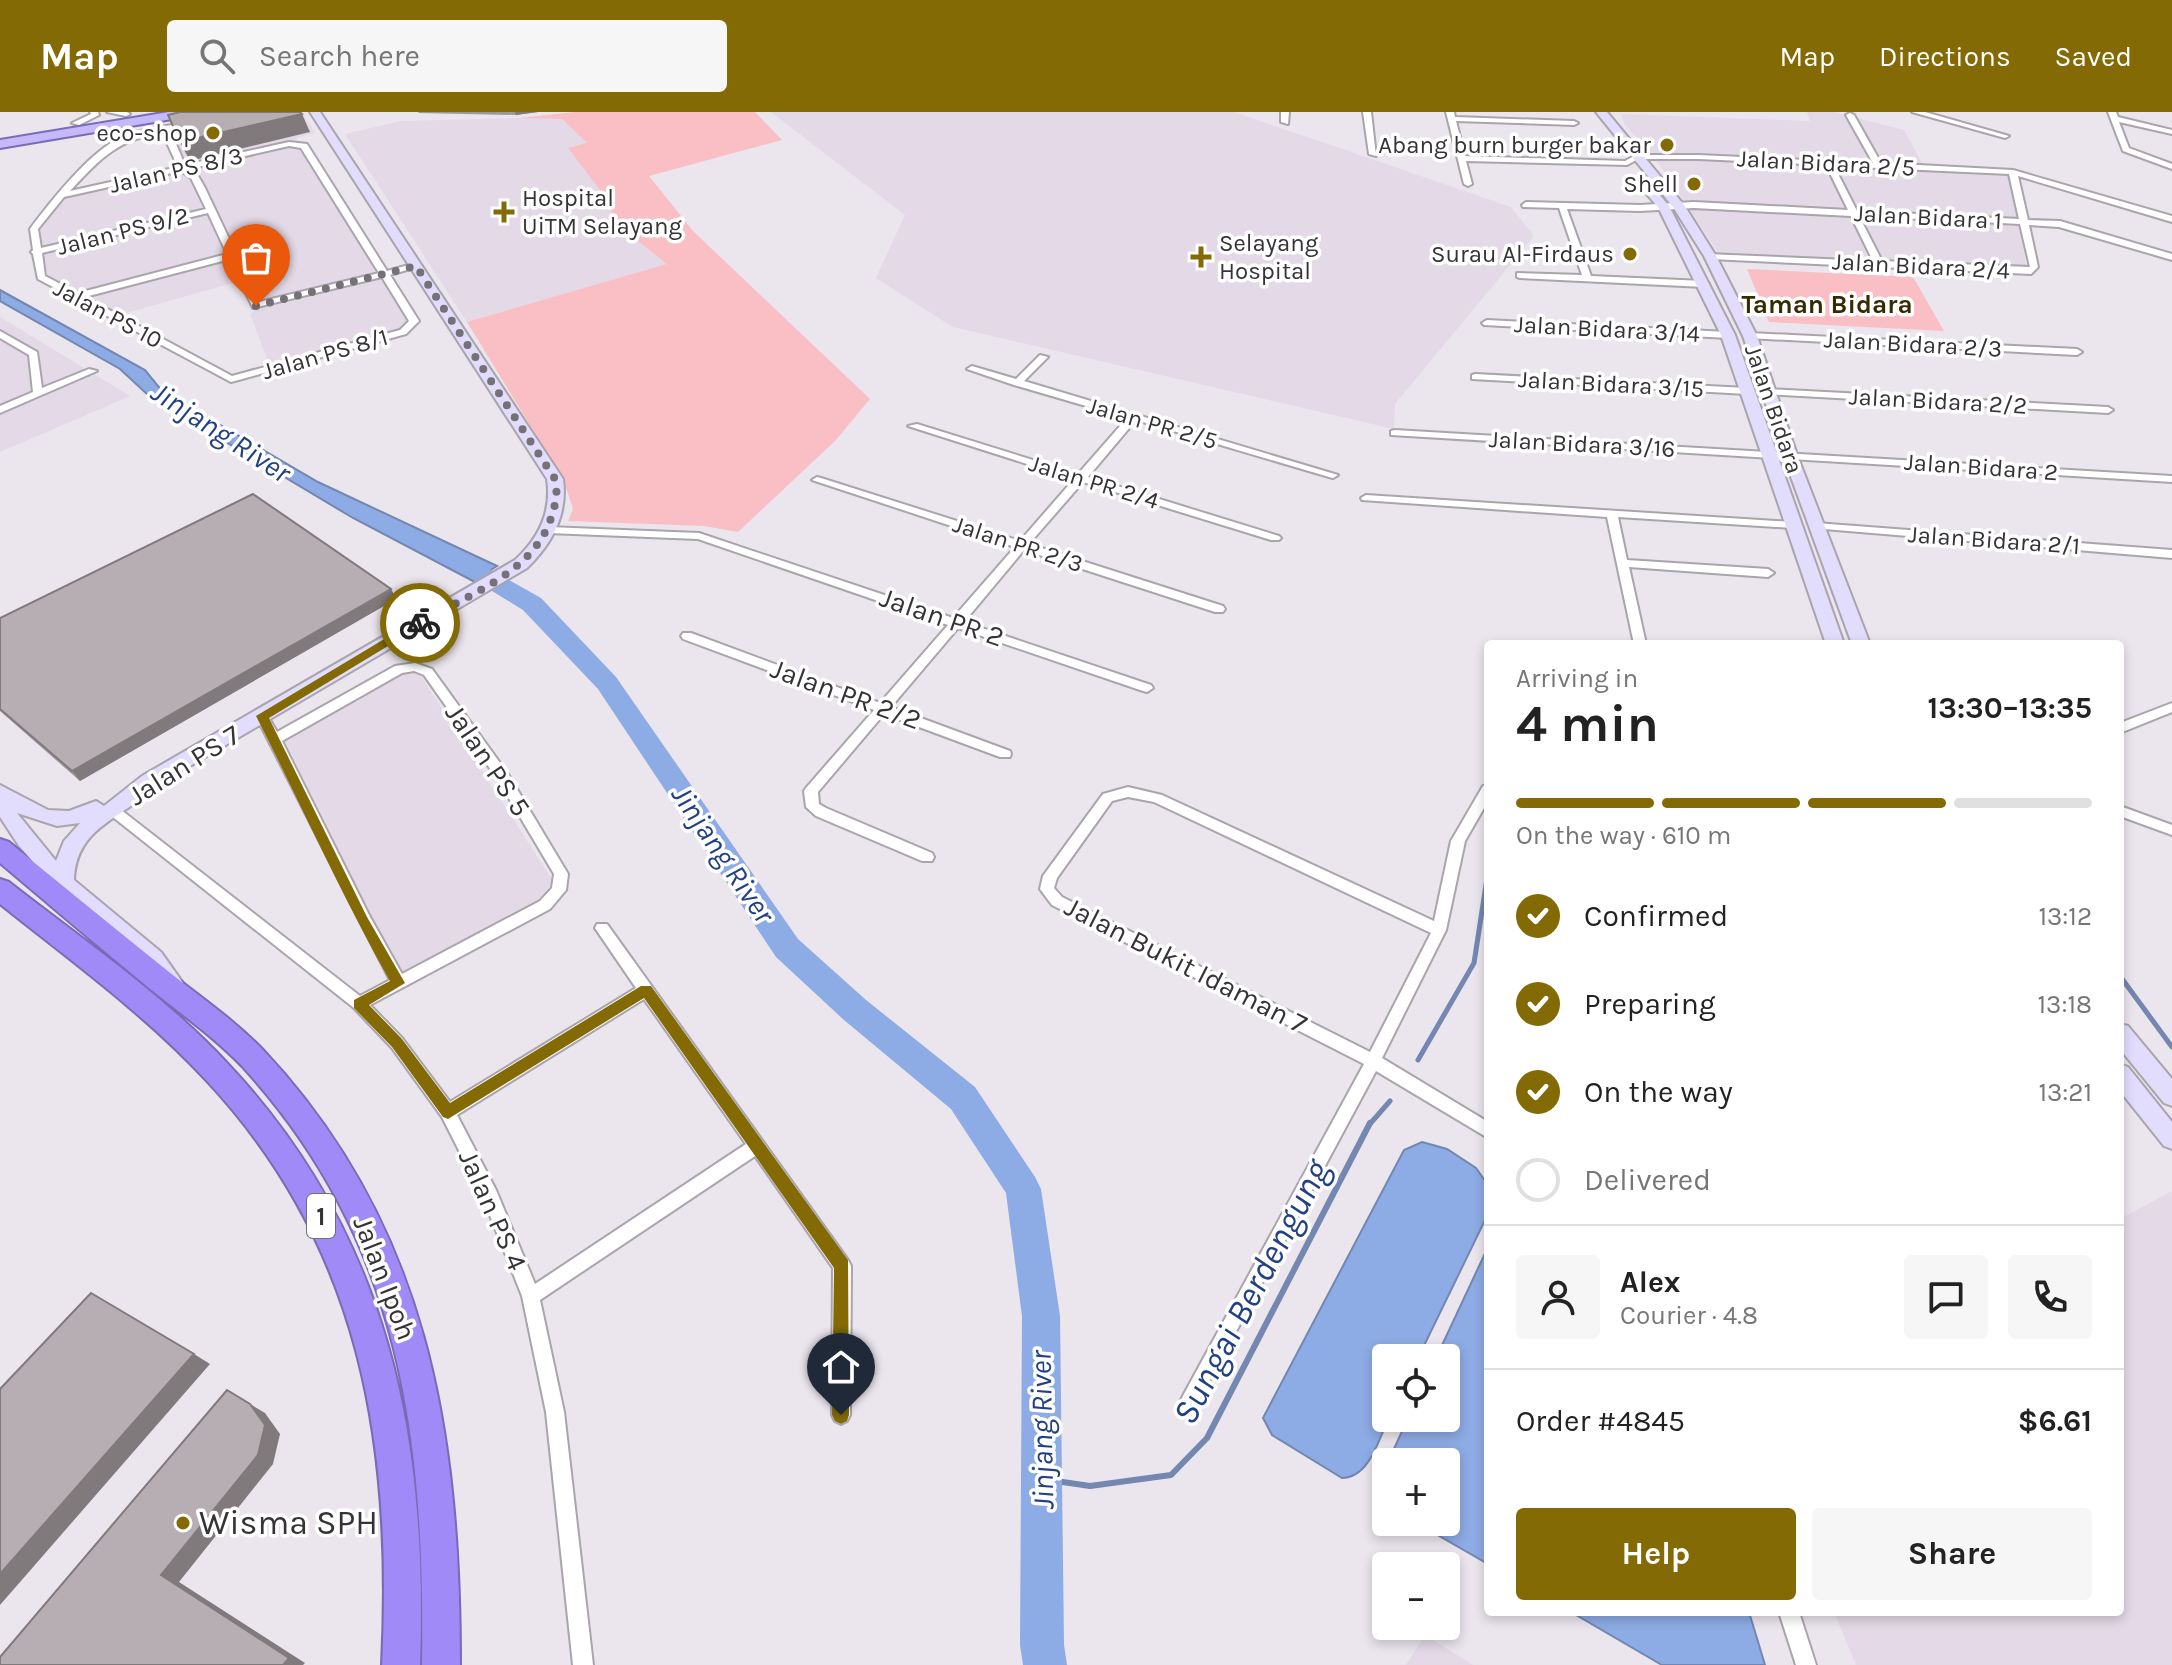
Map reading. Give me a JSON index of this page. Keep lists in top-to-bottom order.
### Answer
{
  "streets": {
    "highway": ["1", "Jalan Ipoh"],
    "main road": ["Jalan Bidara", "Jalan PS 7"],
    "street": [
      "Jalan Bidara 2/5",
      "Jalan PS 8/3",
      "Jalan Bidara 1",
      "Jalan PS 9/2",
      "Jalan Bidara 2/4",
      "Jalan PS 10",
      "Jalan Bidara 3/14",
      "Jalan Bidara 2/3",
      "Jalan PS 8/1",
      "Jalan Bidara 3/15",
      "Jalan Bidara 2/2",
      "Jalan PR 2/5",
      "Jalan Bidara 3/16",
      "Jalan Bidara 2",
      "Jalan PR 2/4",
      "Jalan Bidara 2/1",
      "Jalan PR 2/3",
      "Jalan PR 2",
      "Jalan PR 2/2",
      "Jalan PS 5",
      "Jalan Bukit Idaman 7",
      "Jalan PS 4"
    ]
  },
  "crossings": [
    ["Jalan Bidara 2/5", "Jalan Bidara 2/4"],
    ["Jalan Bidara 2/5", "Jalan Bidara"],
    ["Jalan PS 8/3", "Jalan PS 10"],
    ["Jalan PS 8/3", "Jalan PS 8/1"],
    ["Jalan Bidara 1", "Jalan Bidara 2/4"],
    ["Jalan Bidara 1", "Jalan Bidara"],
    ["Jalan PS 9/2", "Jalan PS 10"],
    ["Jalan Bidara 2/4", "Jalan Bidara"],
    ["Jalan PS 10", "Jalan PS 8/1"],
    ["Jalan Bidara 3/14", "Jalan Bidara"],
    ["Jalan Bidara 2/3", "Jalan Bidara"],
    ["Jalan Bidara 3/15", "Jalan Bidara"],
    ["Jalan Bidara 2/2", "Jalan Bidara"],
    ["Jalan Bidara", "Jalan Bidara 3/16"],
    ["Jalan Bidara", "Jalan Bidara 2"],
    ["Jalan Bidara", "Jalan Bidara 2/1"],
    ["Jalan Bidara 3/16", "Jalan Bidara 2"],
    ["Jalan PR 2", "Jalan PS 7"],
    ["Jalan PS 7", "Jalan PS 4"]
  ],
  "districts": ["Taman Bidara"],
  "water": ["Jinjang River", "Sungai Berdengung"],
  "places": {
    "other": [
      "eco-shop",
      "Abang burn burger bakar",
      "Shell",
      "Surau Al-Firdaus",
      "Wisma SPH"
    ],
    "health": ["Hospital UiTM Selayang", "Selayang Hospital"]
  },
  "page": {
    "header": "Map",
    "search": "Search here",
    "nav": ["Map", "Directions", "Saved"],
    "heading": ["4 min", "Arriving in", "13:30–13:35"],
    "panel": [
      "Alex",
      "Courier · 4.8",
      "Order #4845",
      "$6.61"
    ],
    "bar": "On the way · 610 m",
    "list": [
      ["Confirmed", "13:12"],
      ["Preparing", "13:18"],
      ["On the way", "13:21"],
      "Delivered"
    ],
    "map_buttons": ["+", "−"],
    "buttons": ["Help", "Share"]
  }
}
